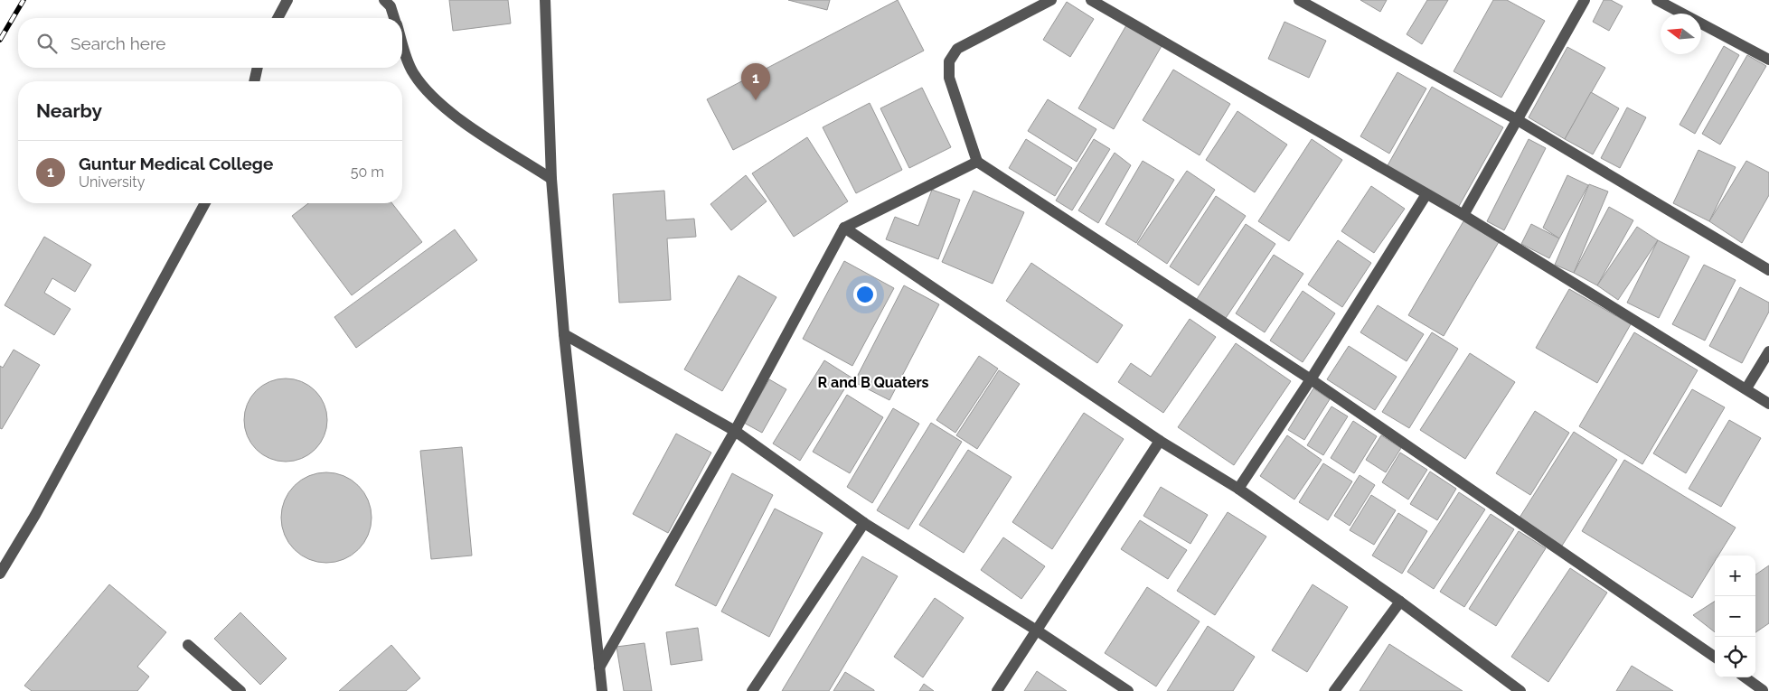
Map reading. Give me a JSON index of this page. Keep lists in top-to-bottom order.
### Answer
{
  "districts": ["R and B Quaters"],
  "north": "left",
  "page": {
    "search": "Search here",
    "pins": "1",
    "heading": "Nearby",
    "list": [
      {
        "mark": "1",
        "name": "Guntur Medical College",
        "note": "University",
        "value": "50 m"
      }
    ],
    "map_buttons": ["+", "−"]
  }
}
